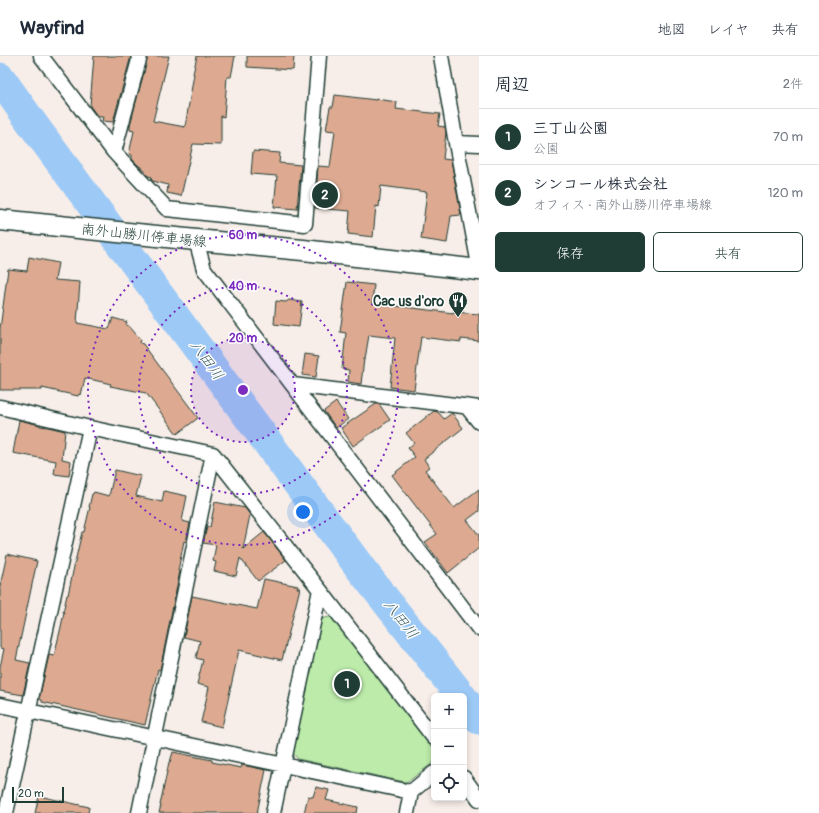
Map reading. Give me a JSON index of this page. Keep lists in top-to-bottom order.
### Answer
{
  "streets": {
    "main road": ["南外山勝川停車場線"]
  },
  "water": ["八田川"],
  "places": {
    "restaurant": ["Cac us d'oro"]
  },
  "scale_bar": "20 m",
  "page": {
    "header": "Wayfind",
    "nav": ["地図", "レイヤ", "共有"],
    "heading": ["周辺", "2件"],
    "list": [
      {
        "mark": "1",
        "name": "三丁山公園",
        "note": "公園",
        "value": "70 m"
      },
      {
        "mark": "2",
        "name": "シンコール株式会社",
        "note": "オフィス · 南外山勝川停車場線",
        "value": "120 m"
      }
    ],
    "pins": ["2", "1"],
    "buttons": ["保存", "共有"],
    "map_buttons": ["+", "−"],
    "scale": "20 m"
  },
  "rings": ["60 m", "40 m", "20 m"]
}
